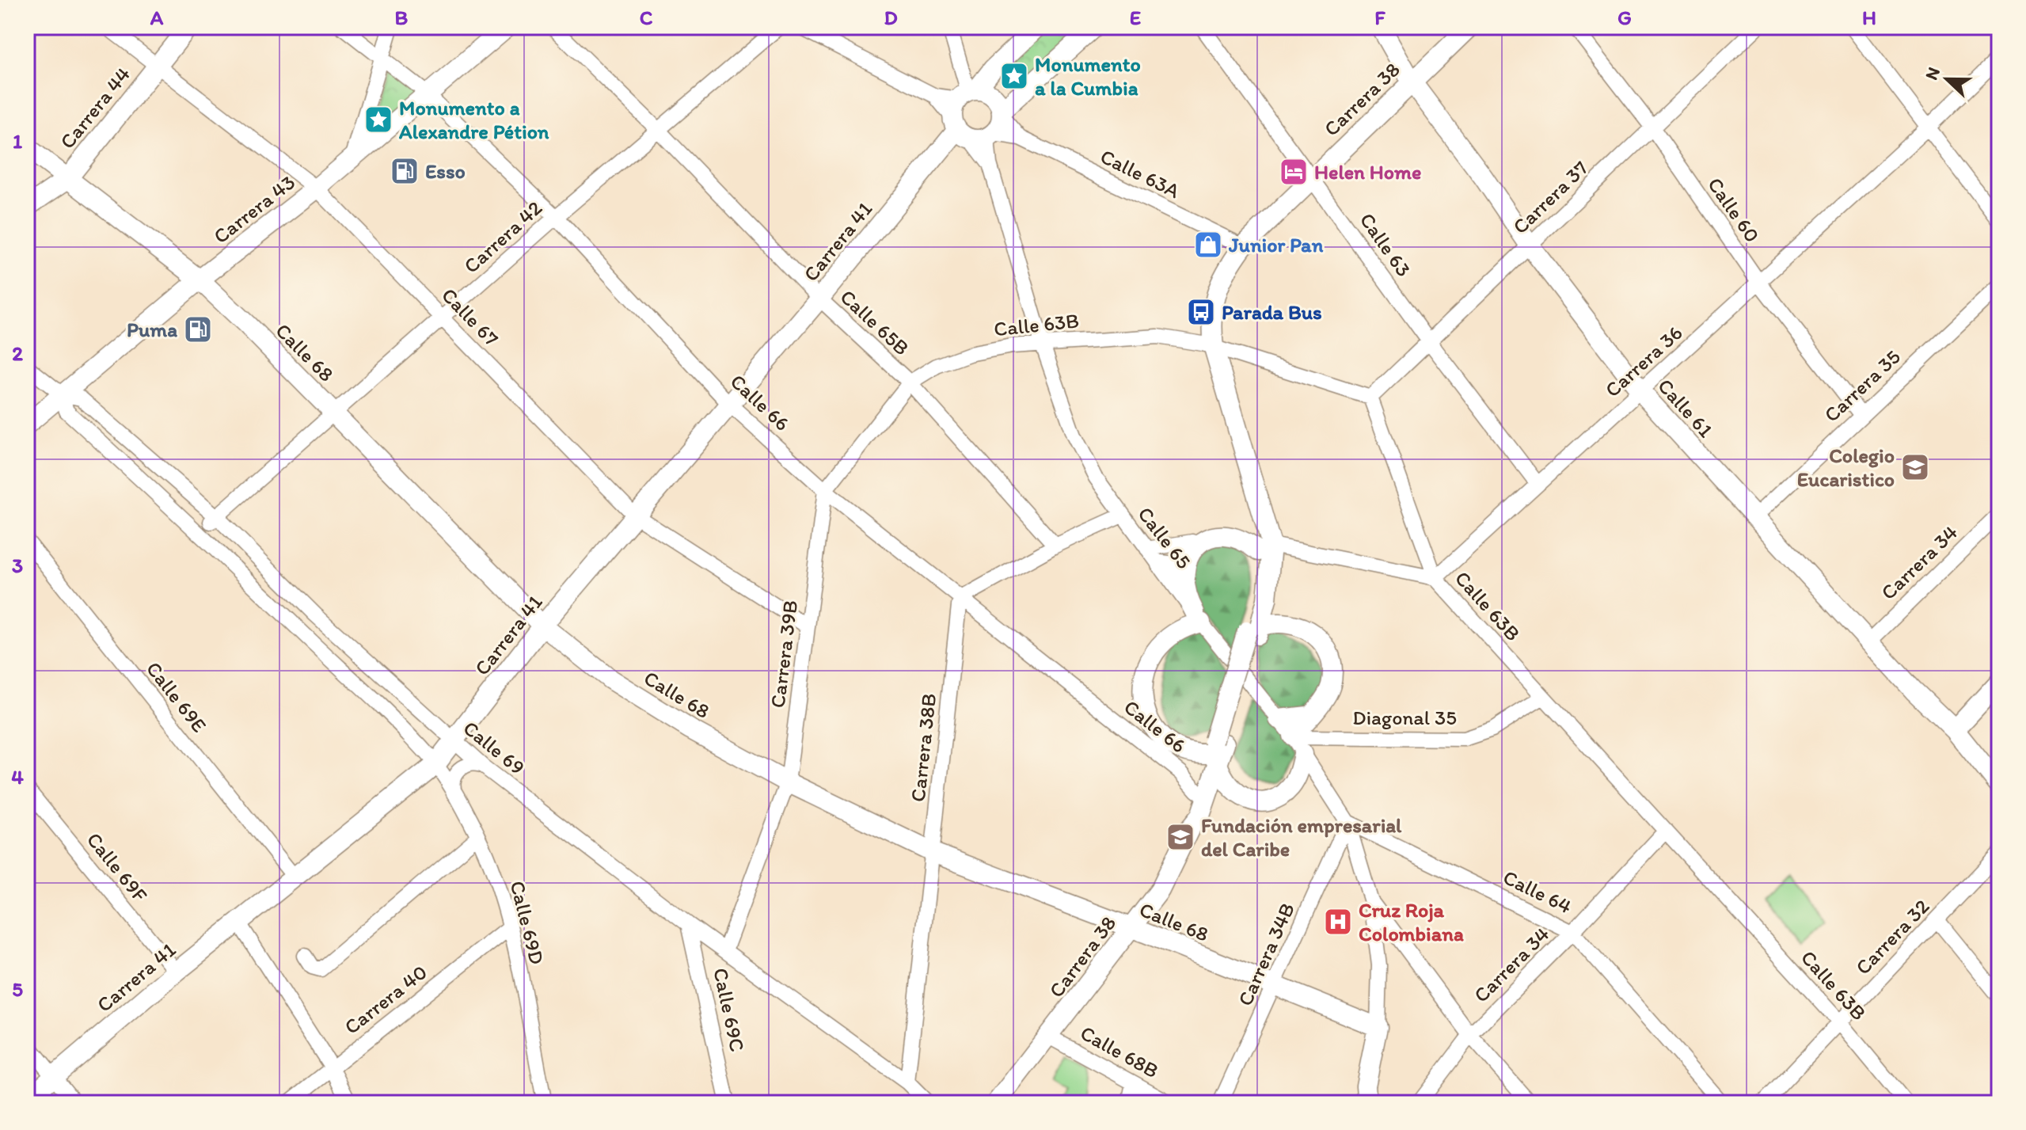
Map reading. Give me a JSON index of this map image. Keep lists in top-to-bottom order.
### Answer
{
  "streets": {
    "street": [
      "Carrera 38",
      "Carrera 44",
      "Calle 63A",
      "Carrera 37",
      "Carrera 43",
      "Calle 60",
      "Carrera 42",
      "Carrera 41",
      "Calle 63",
      "Calle 67",
      "Calle 65B",
      "Calle 63B",
      "Calle 68",
      "Carrera 36",
      "Carrera 35",
      "Calle 66",
      "Calle 61",
      "Calle 65",
      "Carrera 34",
      "Carrera 39B",
      "Calle 69E",
      "Diagonal 35",
      "Calle 69",
      "Carrera 38B",
      "Calle 69F",
      "Calle 64",
      "Calle 69D",
      "Carrera 32",
      "Carrera 34B",
      "Carrera 40",
      "Calle 69C",
      "Calle 68B"
    ]
  },
  "crossings": [
    ["Carrera 38", "Calle 63A"],
    ["Carrera 38", "Calle 63"],
    ["Carrera 38", "Calle 63B"],
    ["Carrera 38", "Calle 68"],
    ["Carrera 38", "Calle 66"],
    ["Carrera 38", "Calle 61"],
    ["Carrera 38", "Calle 68B"],
    ["Carrera 44", "Calle 67"],
    ["Carrera 44", "Calle 68"],
    ["Calle 63A", "Carrera 41"],
    ["Calle 63A", "Calle 65"],
    ["Carrera 37", "Calle 60"],
    ["Carrera 37", "Calle 63"],
    ["Carrera 37", "Calle 63B"],
    ["Carrera 37", "Calle 61"],
    ["Carrera 43", "Calle 67"],
    ["Carrera 43", "Calle 68"],
    ["Carrera 43", "Calle 66"],
    ["Carrera 43", "Calle 69"],
    ["Calle 60", "Carrera 36"],
    ["Calle 60", "Carrera 35"],
    ["Carrera 42", "Calle 67"],
    ["Carrera 42", "Calle 65B"],
    ["Carrera 42", "Calle 68"],
    ["Carrera 42", "Calle 66"],
    ["Carrera 42", "Calle 69"],
    ["Carrera 41", "Calle 67"],
    ["Carrera 41", "Calle 65B"],
    ["Carrera 41", "Calle 68"],
    ["Carrera 41", "Calle 66"],
    ["Carrera 41", "Calle 65"],
    ["Carrera 41", "Calle 69E"],
    ["Carrera 41", "Calle 69"],
    ["Carrera 41", "Calle 69F"],
    ["Carrera 41", "Calle 69D"],
    ["Calle 63", "Carrera 36"],
    ["Calle 67", "Carrera 39B"],
    ["Calle 65B", "Calle 63B"],
    ["Calle 63B", "Carrera 36"],
    ["Calle 63B", "Calle 65"],
    ["Calle 63B", "Carrera 34"],
    ["Calle 63B", "Diagonal 35"],
    ["Calle 63B", "Carrera 32"],
    ["Calle 68", "Calle 65"],
    ["Calle 68", "Carrera 39B"],
    ["Calle 68", "Carrera 38B"],
    ["Calle 68", "Carrera 34B"],
    ["Carrera 36", "Calle 61"],
    ["Carrera 35", "Calle 61"],
    ["Calle 66", "Carrera 39B"],
    ["Calle 66", "Carrera 38B"],
    ["Calle 61", "Carrera 34"],
    ["Calle 65", "Carrera 34"],
    ["Calle 65", "Diagonal 35"],
    ["Calle 65", "Calle 64"],
    ["Calle 65", "Carrera 34B"],
    ["Carrera 34", "Calle 64"],
    ["Carrera 39B", "Calle 69"],
    ["Calle 69", "Carrera 38B"],
    ["Calle 69", "Calle 69D"],
    ["Calle 69", "Calle 69C"],
    ["Calle 64", "Carrera 34B"],
    ["Calle 69D", "Carrera 40"]
  ],
  "places": {
    "place": ["Monumento a la Cumbia", "Monumento a Alexandre Pétion"],
    "fuel station": ["Esso", "Puma"],
    "hotel": ["Helen Home"],
    "shop": ["Junior Pan"],
    "bus stop": ["Parada Bus"],
    "school or university": ["Colegio Eucaristico", "Fundación empresarial del Caribe"],
    "hospital": ["Cruz Roja Colombiana"]
  },
  "north": "left",
  "grid": {
    "columns": [
      "A",
      "B",
      "C",
      "D",
      "E",
      "F",
      "G",
      "H"
    ],
    "rows": [
      "1",
      "2",
      "3",
      "4",
      "5"
    ]
  }
}
